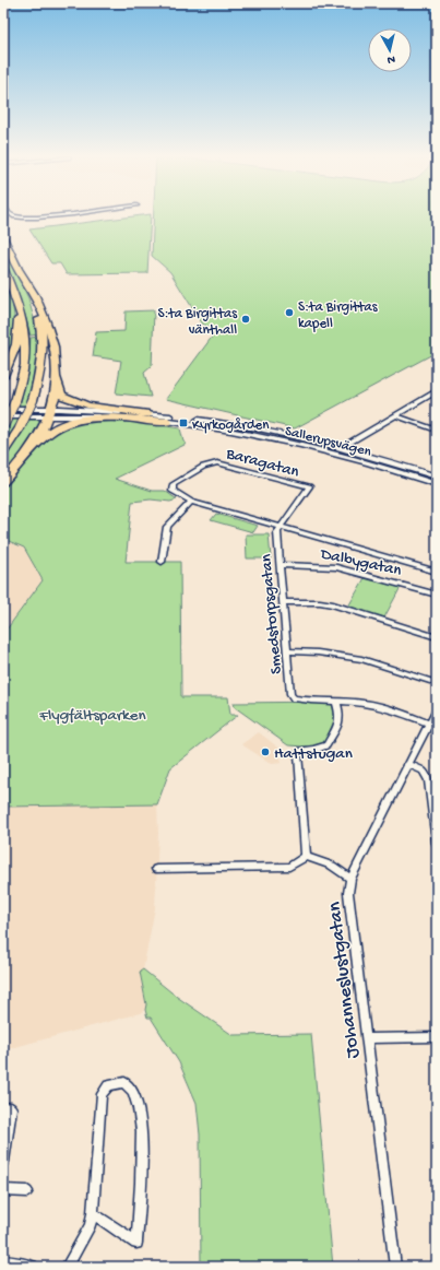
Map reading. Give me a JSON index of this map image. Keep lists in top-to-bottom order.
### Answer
{
  "streets": {
    "main road": ["Sallerupsvägen"],
    "street": [
      "Baragatan",
      "Dalbygatan",
      "Smedstorpsgatan",
      "Johanneslustgatan"
    ]
  },
  "crossings": [
    ["Baragatan", "Smedstorpsgatan"],
    ["Dalbygatan", "Smedstorpsgatan"]
  ],
  "parks": ["Flygfältsparken"],
  "places": {
    "other": ["S:ta Birgittas kapell", "S:ta Birgittas vänthall", "Hattstugan"],
    "transit": ["Kyrkogården"]
  },
  "north": "bottom"
}
